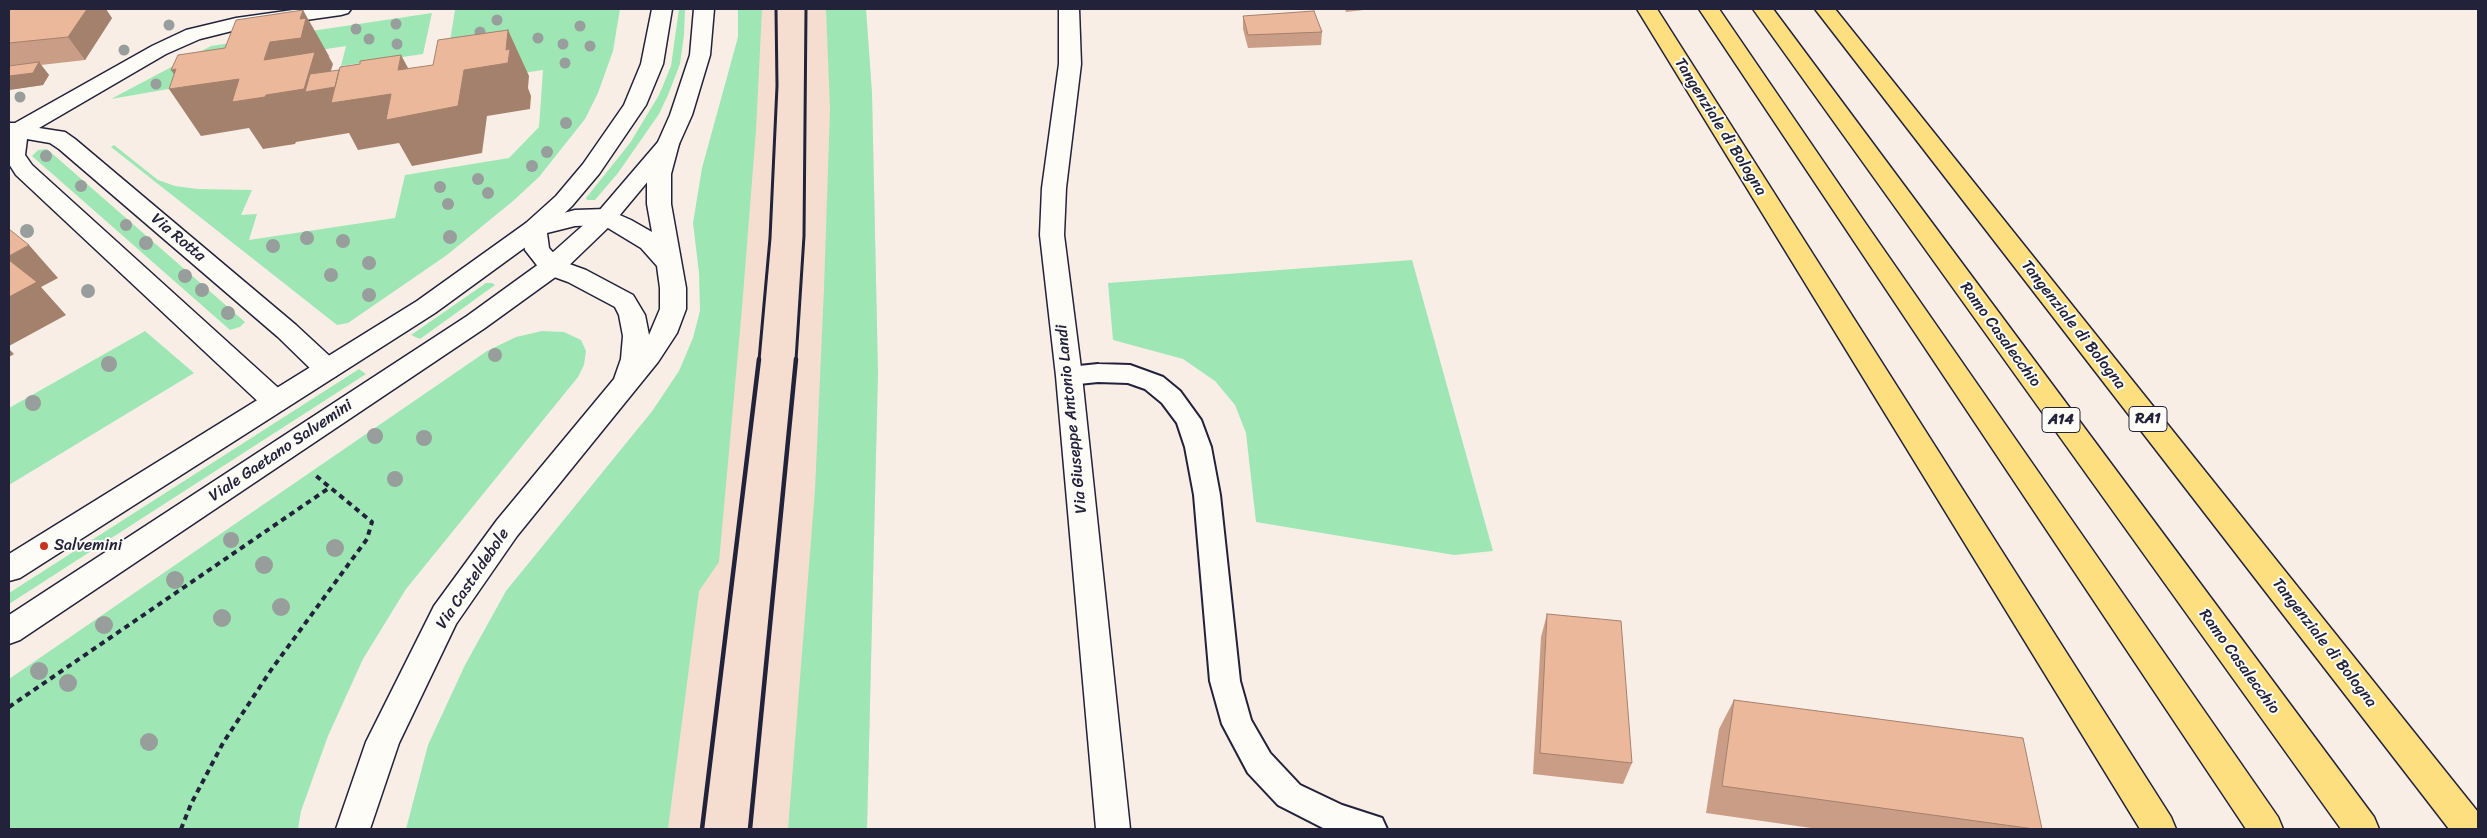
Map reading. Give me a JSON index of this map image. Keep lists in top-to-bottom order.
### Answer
{
  "streets": {
    "highway": [
      "Tangenziale di Bologna",
      "Ramo Casalecchio",
      "RA1",
      "A14"
    ],
    "street": [
      "Via Rotta",
      "Via Giuseppe Antonio Landi",
      "Viale Gaetano Salvemini",
      "Via Casteldebole"
    ]
  },
  "crossings": [
    ["Viale Gaetano Salvemini", "Via Casteldebole"]
  ],
  "places": ["Salvemini"]
}
